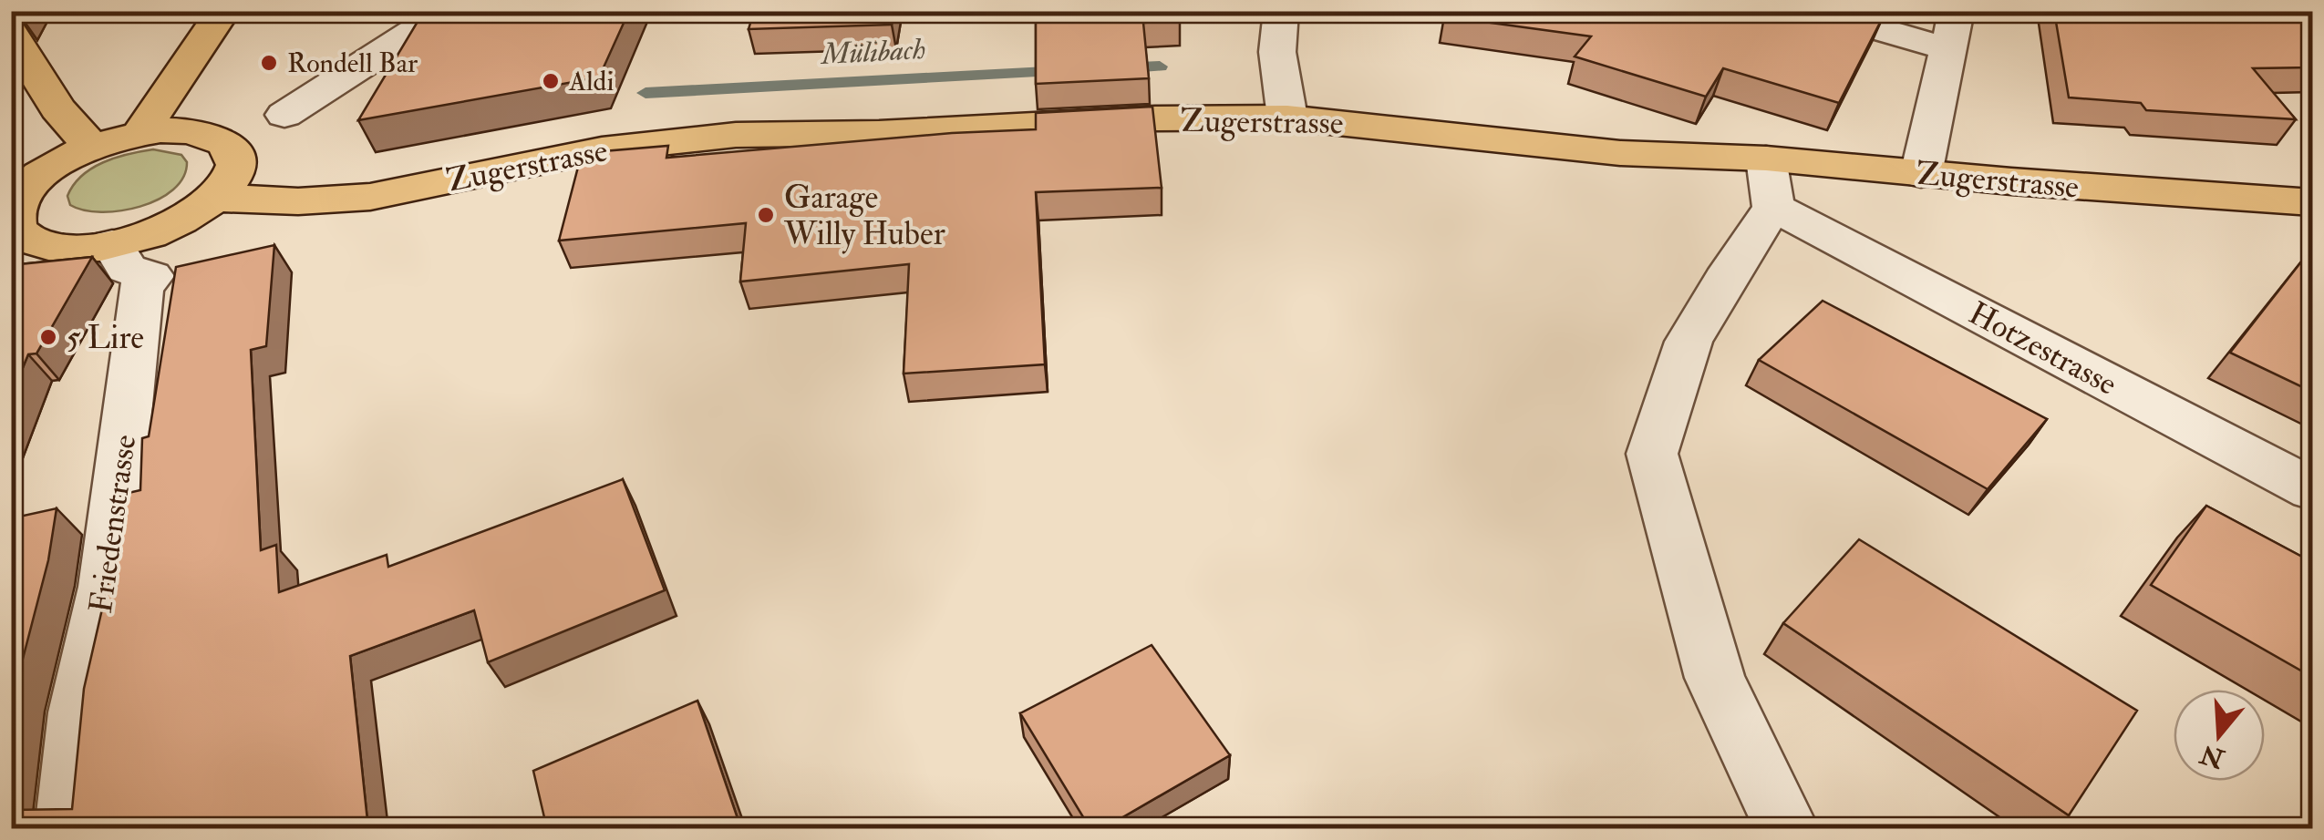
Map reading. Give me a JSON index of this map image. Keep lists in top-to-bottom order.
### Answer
{
  "streets": {
    "main road": ["Zugerstrasse"],
    "street": ["Hotzestrasse", "Friedenstrasse"]
  },
  "crossings": [
    ["Zugerstrasse", "Hotzestrasse"]
  ],
  "water": ["Mülibach"],
  "places": [
    "Rondell Bar",
    "Aldi",
    "Garage Willy Huber",
    "5 Lire"
  ],
  "north": "bottom"
}
